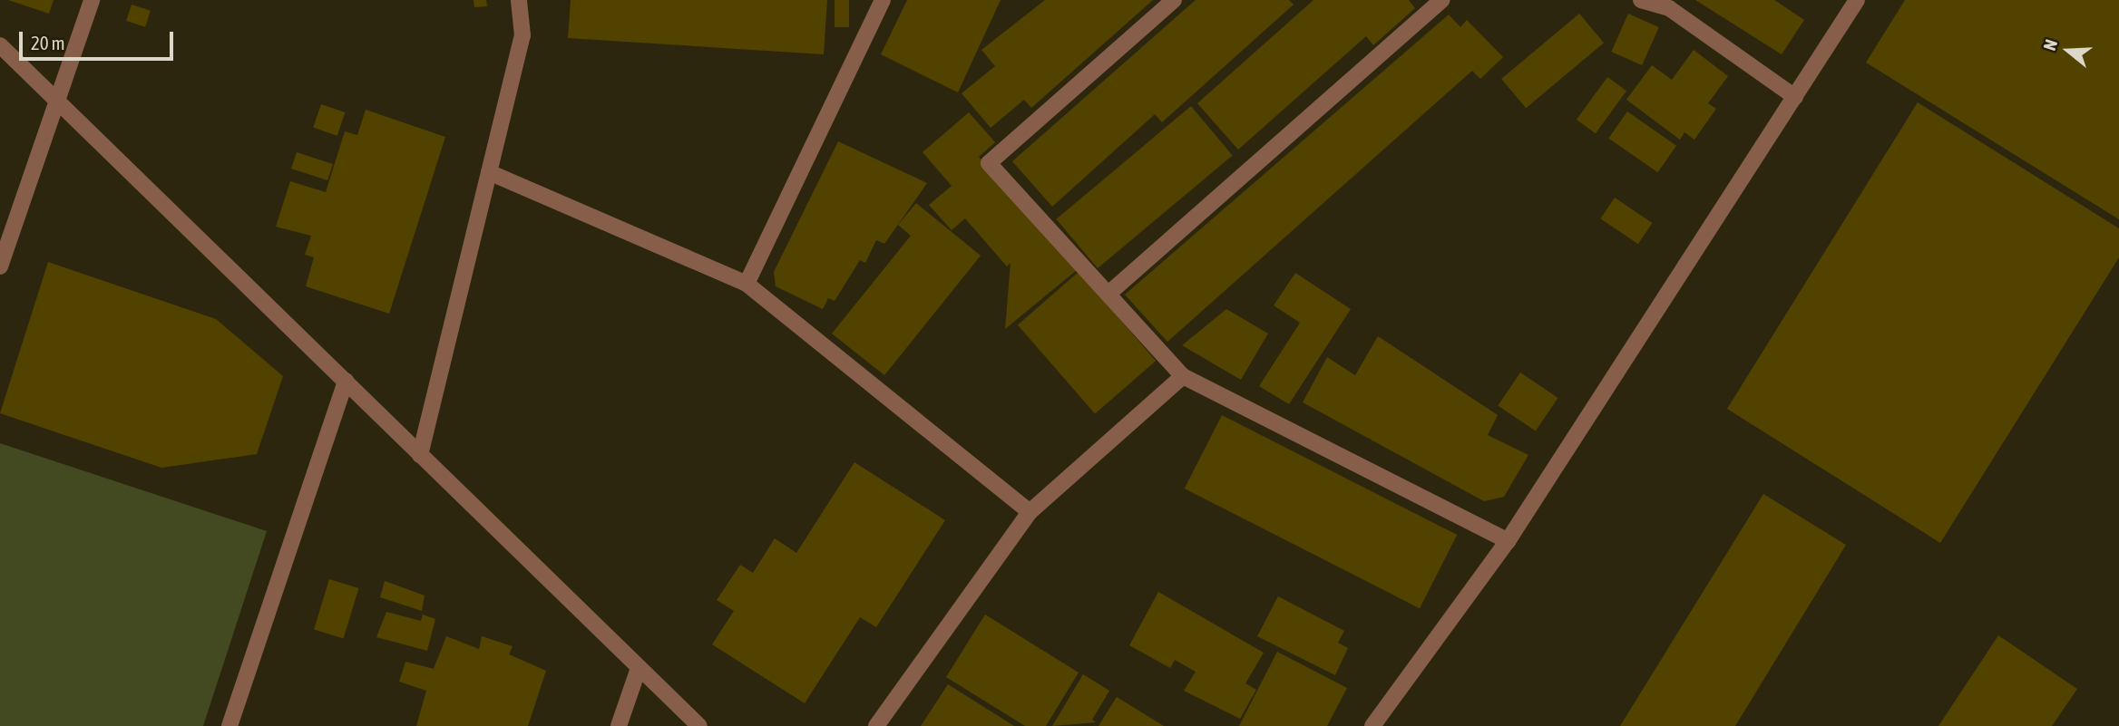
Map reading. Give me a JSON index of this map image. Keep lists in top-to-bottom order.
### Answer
{
  "scale_bar": "20 m",
  "north": "left"
}
